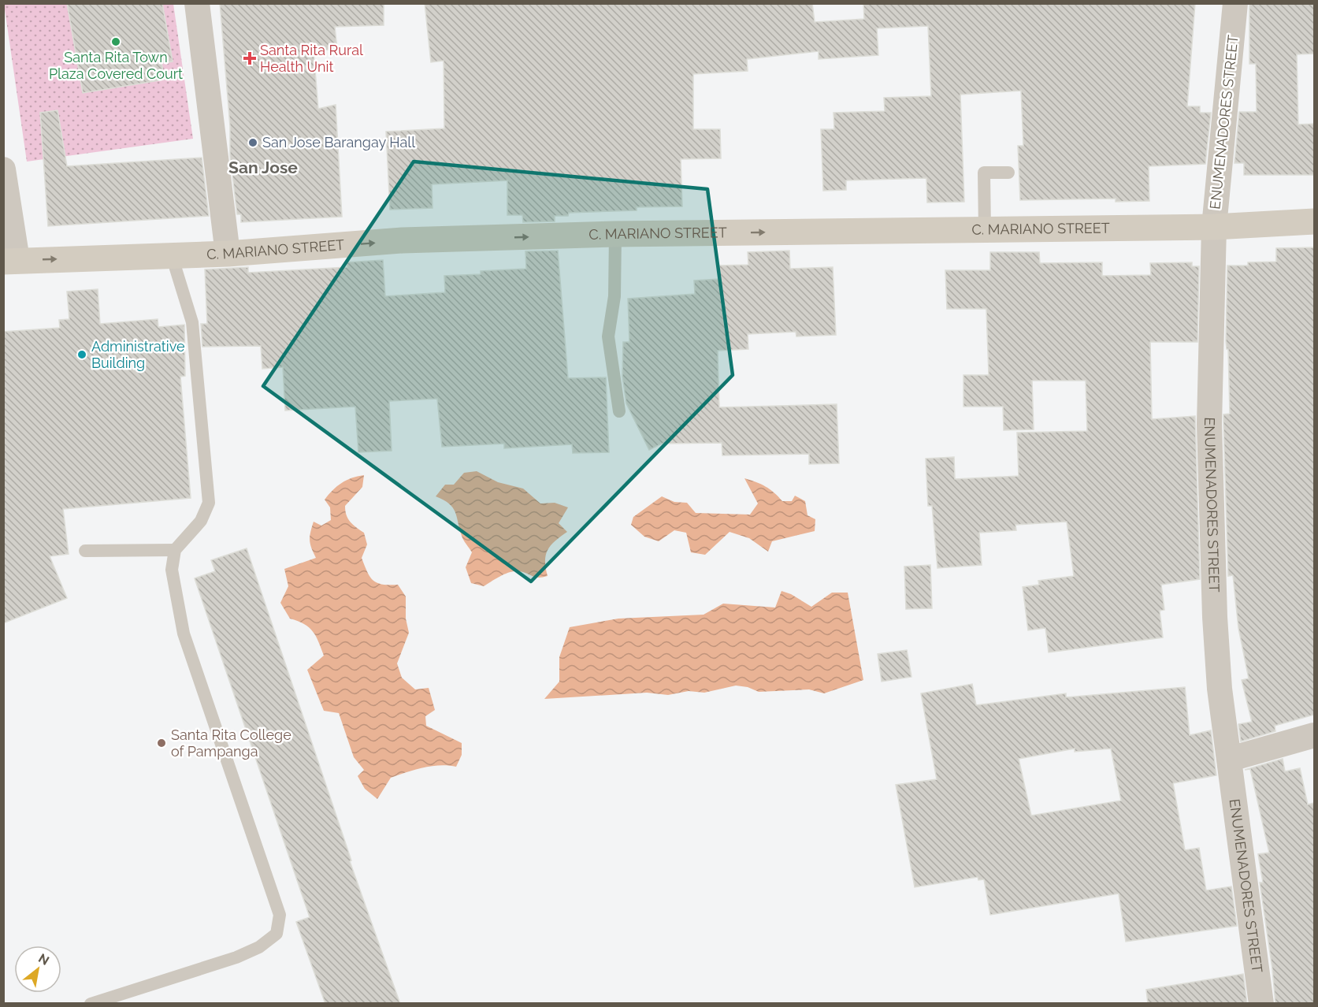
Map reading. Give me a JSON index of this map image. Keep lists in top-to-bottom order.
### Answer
{
  "streets": {
    "street": ["ENUMENADORES STREET", "C. MARIANO STREET"]
  },
  "crossings": [
    ["ENUMENADORES STREET", "C. MARIANO STREET"]
  ],
  "one_way": ["C. MARIANO STREET"],
  "districts": ["San Jose"],
  "places": {
    "other": [
      "Santa Rita Town Plaza Covered Court",
      "San Jose Barangay Hall",
      "Administrative Building",
      "Santa Rita College of Pampanga"
    ],
    "health": ["Santa Rita Rural Health Unit"]
  },
  "north": "top right"
}
